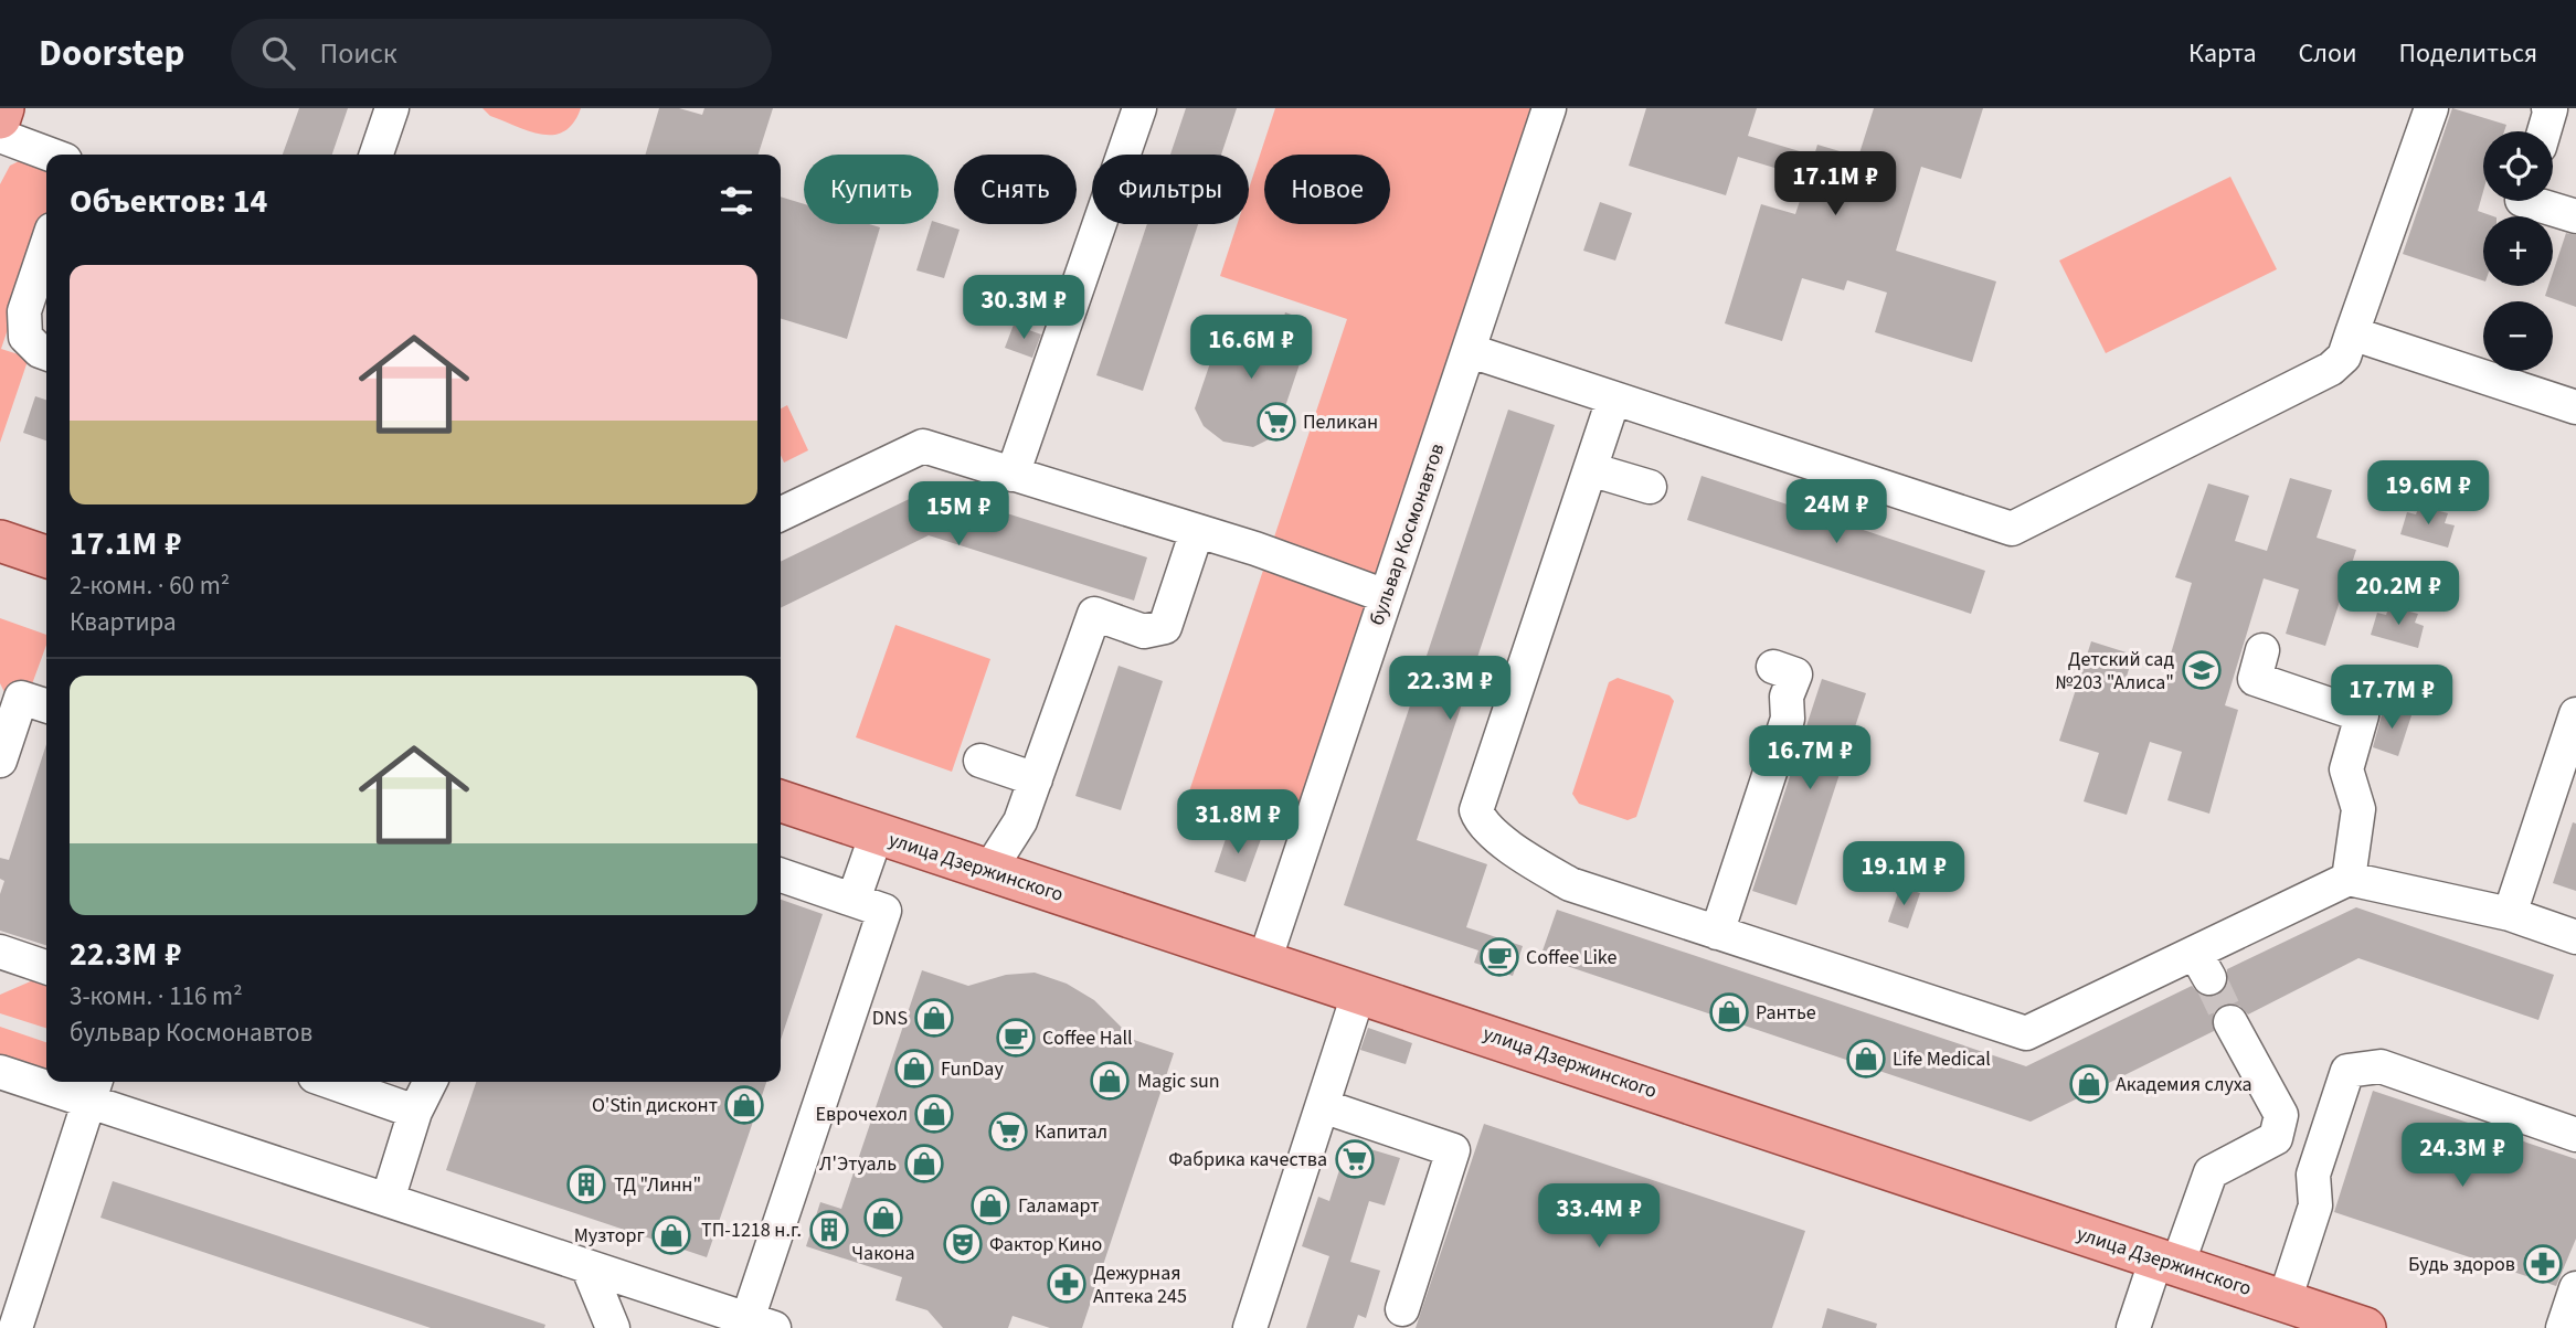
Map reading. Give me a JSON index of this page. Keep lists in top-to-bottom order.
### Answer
{
  "streets": {
    "main road": ["улица Дзержинского"],
    "street": ["бульвар Космонавтов"]
  },
  "crossings": [
    ["бульвар Космонавтов", "улица Дзержинского"]
  ],
  "places": {
    "supermarket": ["Пеликан", "Капитал", "Фабрика качества"],
    "school or university": ["Детский сад №203 \"Алиса\""],
    "cafe": ["Coffee Like", "Coffee Hall"],
    "shop": [
      "Рантье",
      "DNS",
      "Life Medical",
      "FunDay",
      "Magic sun",
      "Академия слуха",
      "O'Stin дисконт",
      "Еврочехол",
      "Л'Этуаль",
      "Галамарт",
      "Чакона",
      "Музторг"
    ],
    "building": ["ТД \"Линн\"", "ТП-1218 н.г."],
    "theatre": ["Фактор Кино"],
    "pharmacy": ["Будь здоров", "Дежурная Аптека 245"]
  },
  "page": {
    "header": "Doorstep",
    "search": "Поиск",
    "nav": ["Карта", "Слои", "Поделиться"],
    "map_buttons": ["+", "−"],
    "price": [
      "17.1M ₽",
      "30.3M ₽",
      "16.6M ₽",
      "19.6M ₽",
      "24M ₽",
      "15M ₽",
      "20.2M ₽",
      "22.3M ₽",
      "17.7M ₽",
      "16.7M ₽",
      "31.8M ₽",
      "19.1M ₽",
      "24.3M ₽",
      "33.4M ₽"
    ],
    "chip": [
      "Купить",
      "Снять",
      "Фильтры",
      "Новое"
    ],
    "heading": "Объектов: 14",
    "list": [
      {
        "name": "17.1M ₽",
        "note": "2-комн. · 60 m² · Квартира"
      },
      {
        "name": "22.3M ₽",
        "note": "3-комн. · 116 m² · бульвар Космонавтов"
      }
    ]
  }
}
